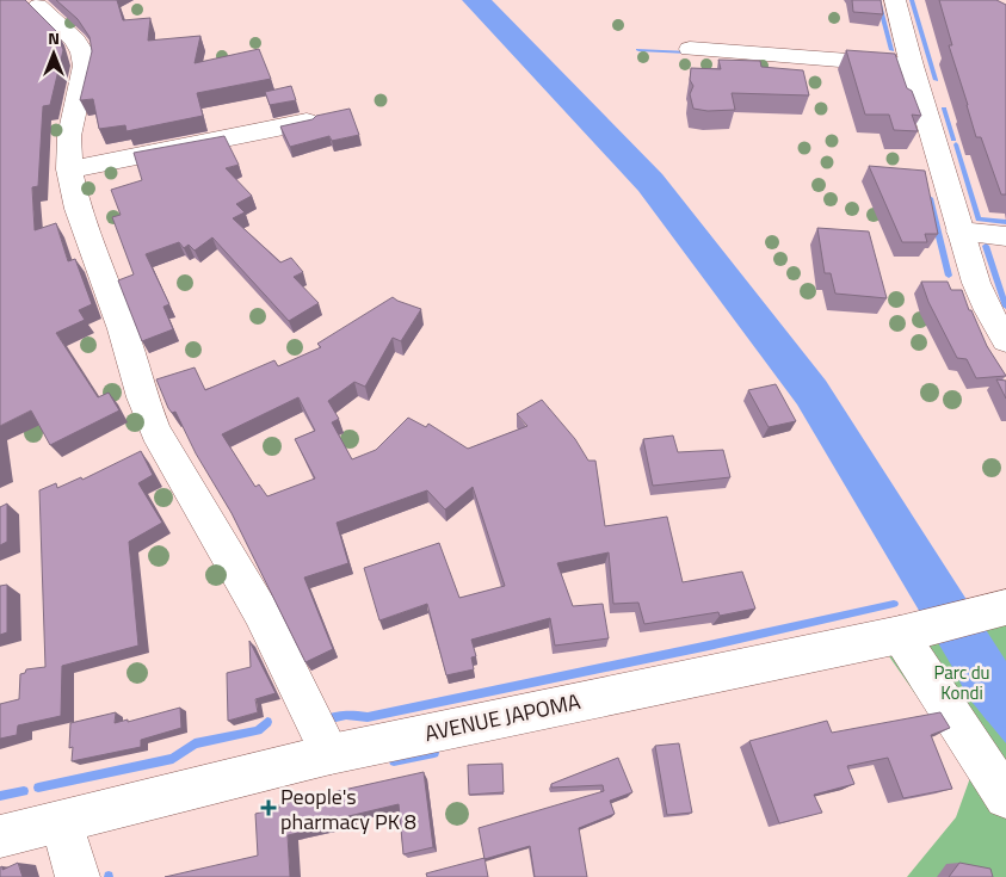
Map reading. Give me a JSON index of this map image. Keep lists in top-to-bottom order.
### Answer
{
  "streets": {
    "street": ["AVENUE JAPOMA"]
  },
  "parks": ["Parc du Kondi"],
  "places": {
    "health": ["People's pharmacy PK 8"]
  },
  "north": "top"
}
